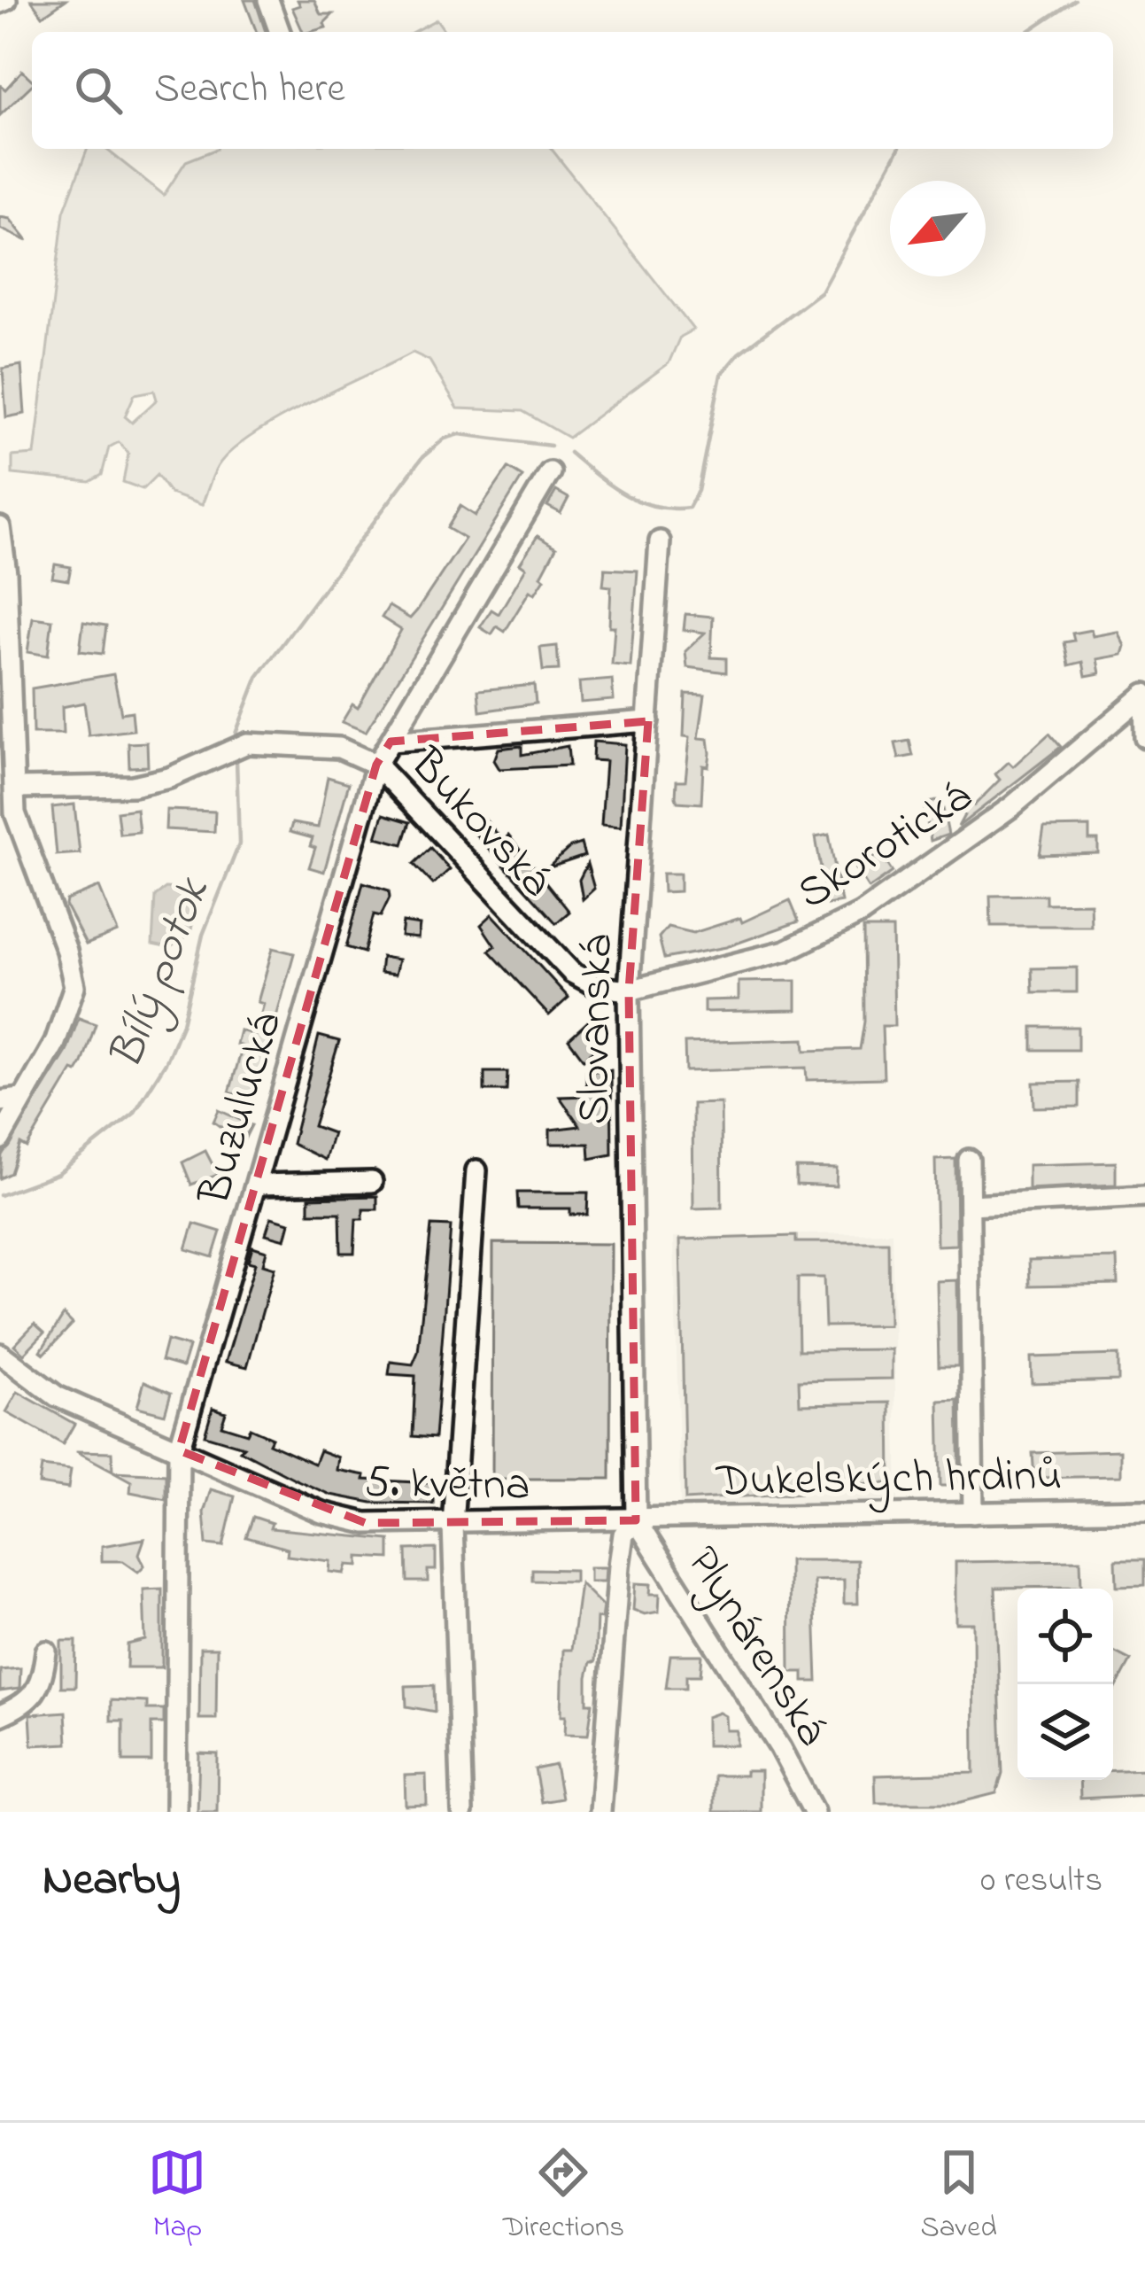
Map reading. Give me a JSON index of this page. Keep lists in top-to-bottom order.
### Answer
{
  "streets": {
    "street": [
      "Bukovská",
      "Skorotická",
      "Slovanská",
      "Buzulucká",
      "Dukelských hrdinů",
      "5. května",
      "Plynárenská"
    ]
  },
  "crossings": [
    ["Bukovská", "Skorotická"],
    ["Bukovská", "Slovanská"],
    ["Bukovská", "Buzulucká"],
    ["Skorotická", "Slovanská"],
    ["Slovanská", "Dukelských hrdinů"],
    ["Slovanská", "5. května"],
    ["Slovanská", "Plynárenská"],
    ["Buzulucká", "5. května"],
    ["Dukelských hrdinů", "5. května"],
    ["Dukelských hrdinů", "Plynárenská"],
    ["5. května", "Plynárenská"]
  ],
  "water": ["Bílý potok"],
  "north": "bottom left",
  "page": {
    "search": "Search here",
    "heading": ["Nearby", "0 results"],
    "nav": ["Map", "Directions", "Saved"]
  }
}
